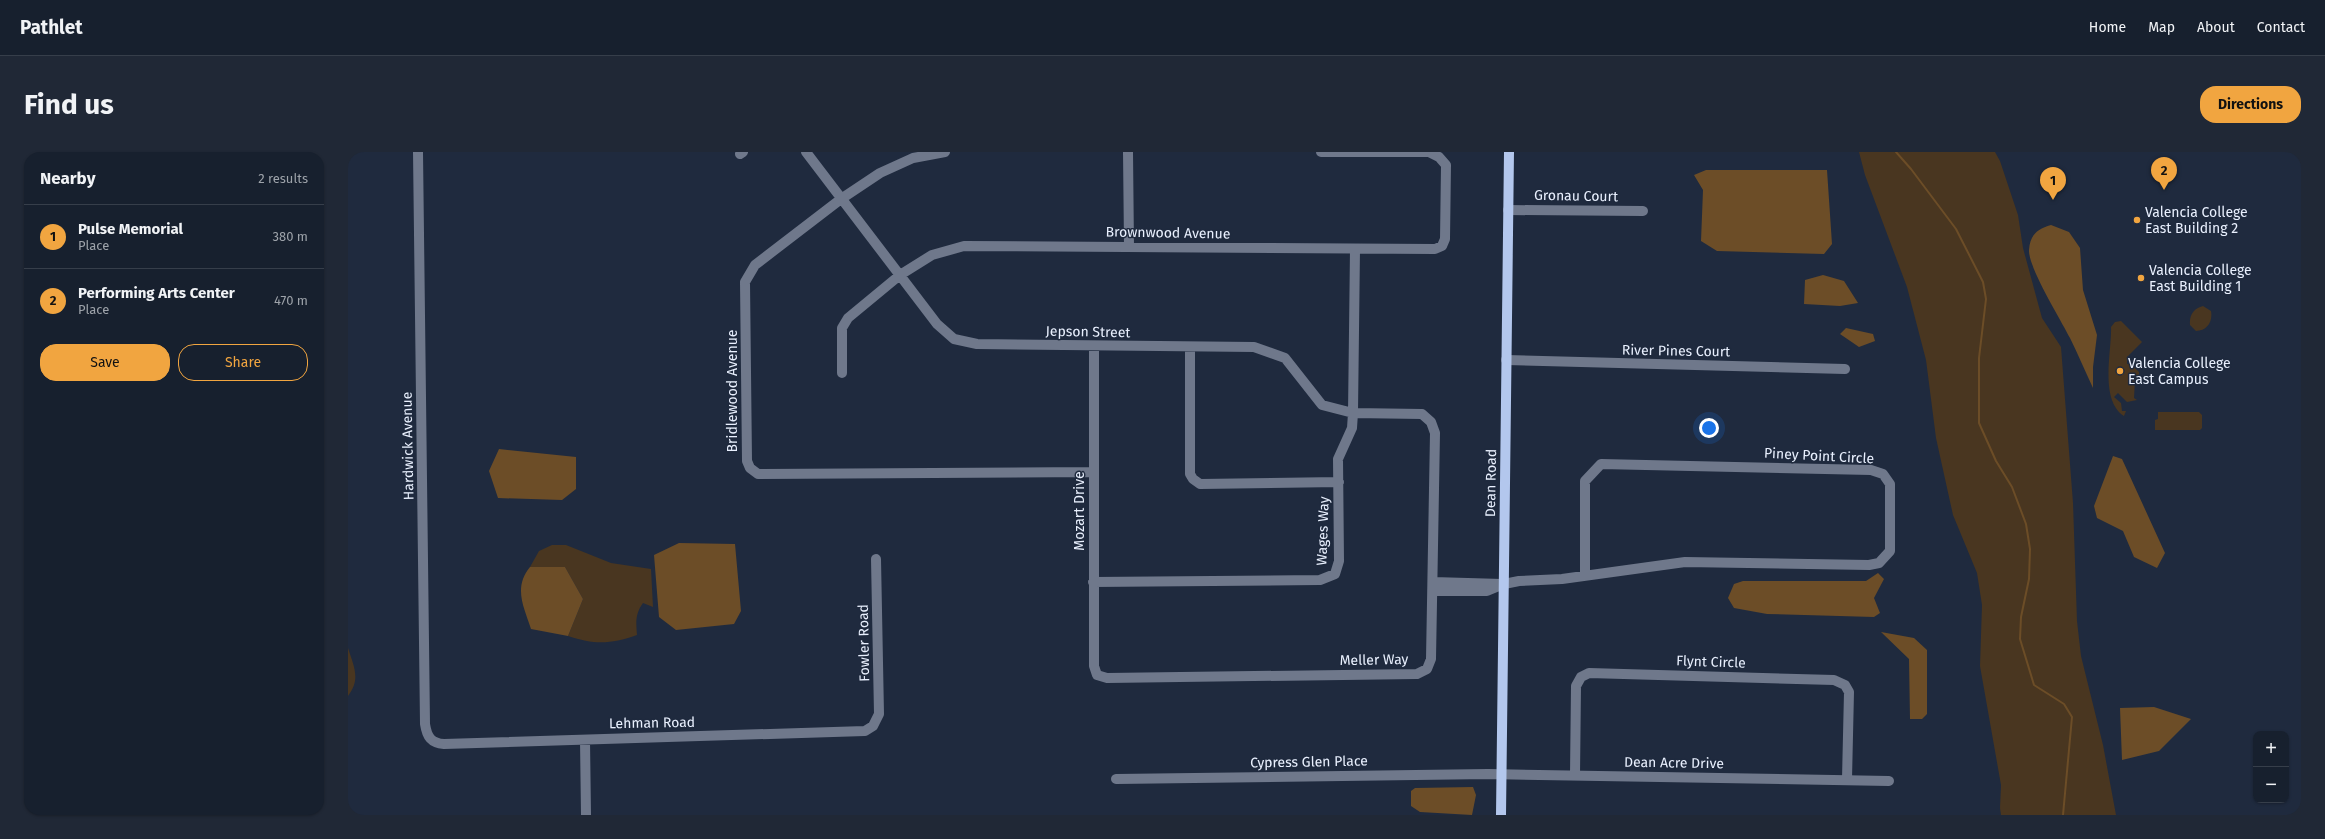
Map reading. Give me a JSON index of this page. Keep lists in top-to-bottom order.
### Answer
{
  "streets": {
    "main road": ["Dean Road"],
    "street": [
      "Gronau Court",
      "Brownwood Avenue",
      "Jepson Street",
      "River Pines Court",
      "Bridlewood Avenue",
      "Hardwick Avenue",
      "Piney Point Circle",
      "Mozart Drive",
      "Wages Way",
      "Fowler Road",
      "Meller Way",
      "Flynt Circle",
      "Lehman Road",
      "Cypress Glen Place",
      "Dean Acre Drive"
    ]
  },
  "crossings": [
    ["Gronau Court", "Dean Road"],
    ["Brownwood Avenue", "Jepson Street"],
    ["Brownwood Avenue", "Wages Way"],
    ["Jepson Street", "Bridlewood Avenue"],
    ["Jepson Street", "Mozart Drive"],
    ["Jepson Street", "Wages Way"],
    ["Jepson Street", "Meller Way"],
    ["River Pines Court", "Dean Road"],
    ["Bridlewood Avenue", "Mozart Drive"],
    ["Hardwick Avenue", "Lehman Road"],
    ["Piney Point Circle", "Dean Road"],
    ["Piney Point Circle", "Meller Way"],
    ["Dean Road", "Cypress Glen Place"],
    ["Dean Road", "Dean Acre Drive"],
    ["Mozart Drive", "Wages Way"],
    ["Mozart Drive", "Meller Way"],
    ["Fowler Road", "Lehman Road"],
    ["Flynt Circle", "Dean Acre Drive"],
    ["Cypress Glen Place", "Dean Acre Drive"]
  ],
  "places": ["Valencia College East Building 2", "Valencia College East Building 1", "Valencia College East Campus"],
  "page": {
    "header": "Pathlet",
    "nav": [
      "Home",
      "Map",
      "About",
      "Contact"
    ],
    "buttons": [
      "Directions",
      ["Save", "Share"]
    ],
    "title": "Find us",
    "heading": ["Nearby", "2 results"],
    "pins": ["2", "1"],
    "list": [
      {
        "mark": "1",
        "name": "Pulse Memorial",
        "note": "Place",
        "value": "380 m"
      },
      {
        "mark": "2",
        "name": "Performing Arts Center",
        "note": "Place",
        "value": "470 m"
      }
    ],
    "map_buttons": ["+", "−"]
  }
}
